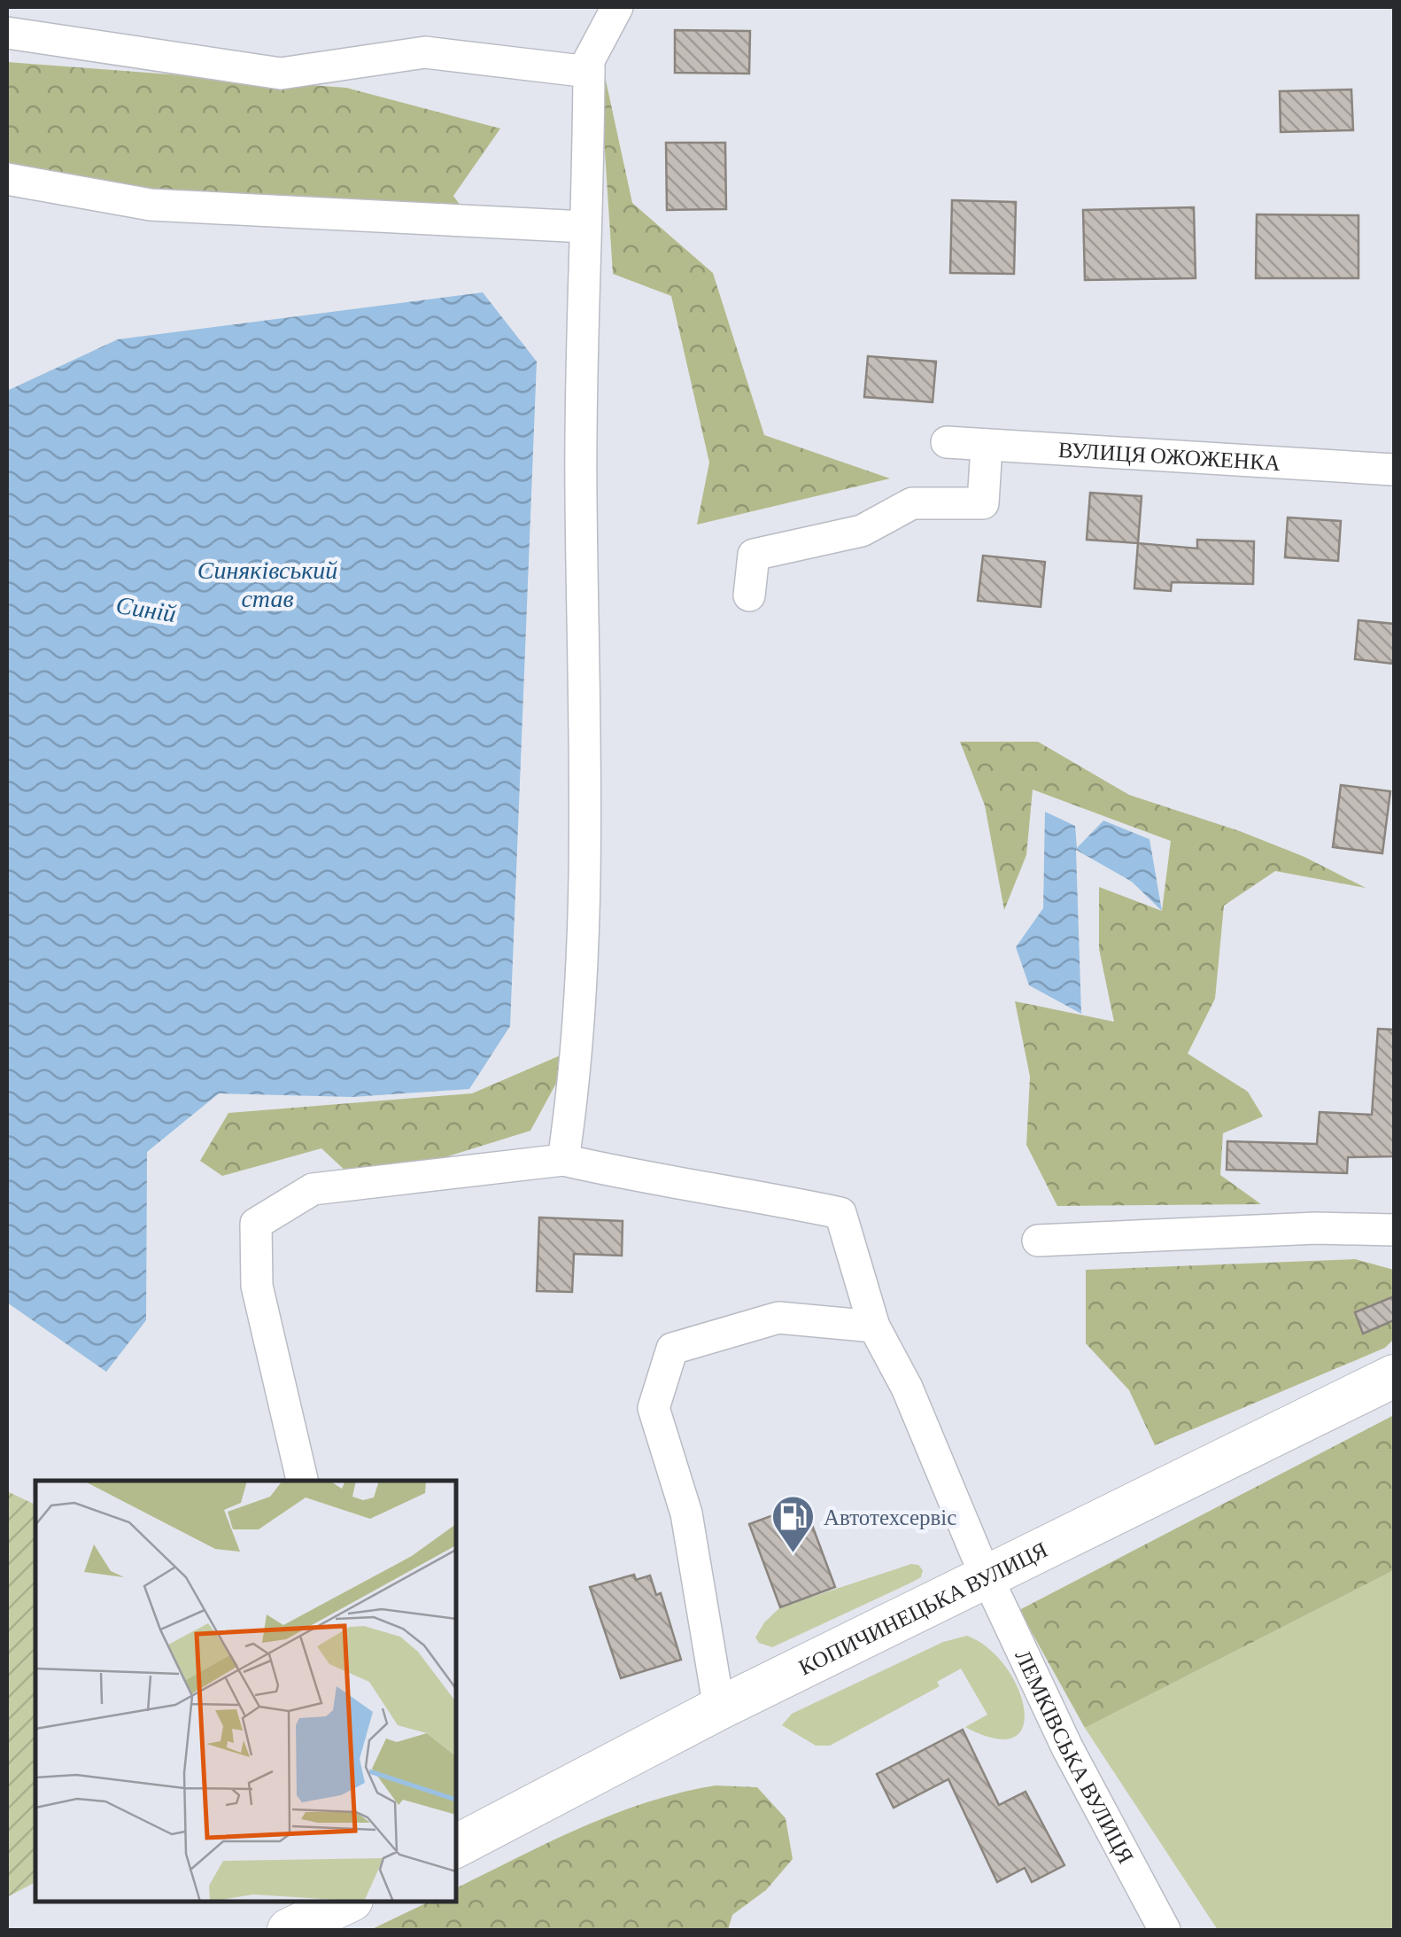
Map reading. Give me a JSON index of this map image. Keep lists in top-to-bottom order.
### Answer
{
  "streets": {
    "main road": ["КОПИЧИНЕЦЬКА ВУЛИЦЯ"],
    "street": ["ВУЛИЦЯ ОЖОЖЕНКА", "ЛЕМКІВСЬКА ВУЛИЦЯ"]
  },
  "crossings": [
    ["КОПИЧИНЕЦЬКА ВУЛИЦЯ", "ЛЕМКІВСЬКА ВУЛИЦЯ"]
  ],
  "water": ["Синяківський став", "Синій"],
  "places": {
    "fuel station": ["Автотехсервіс"]
  }
}
